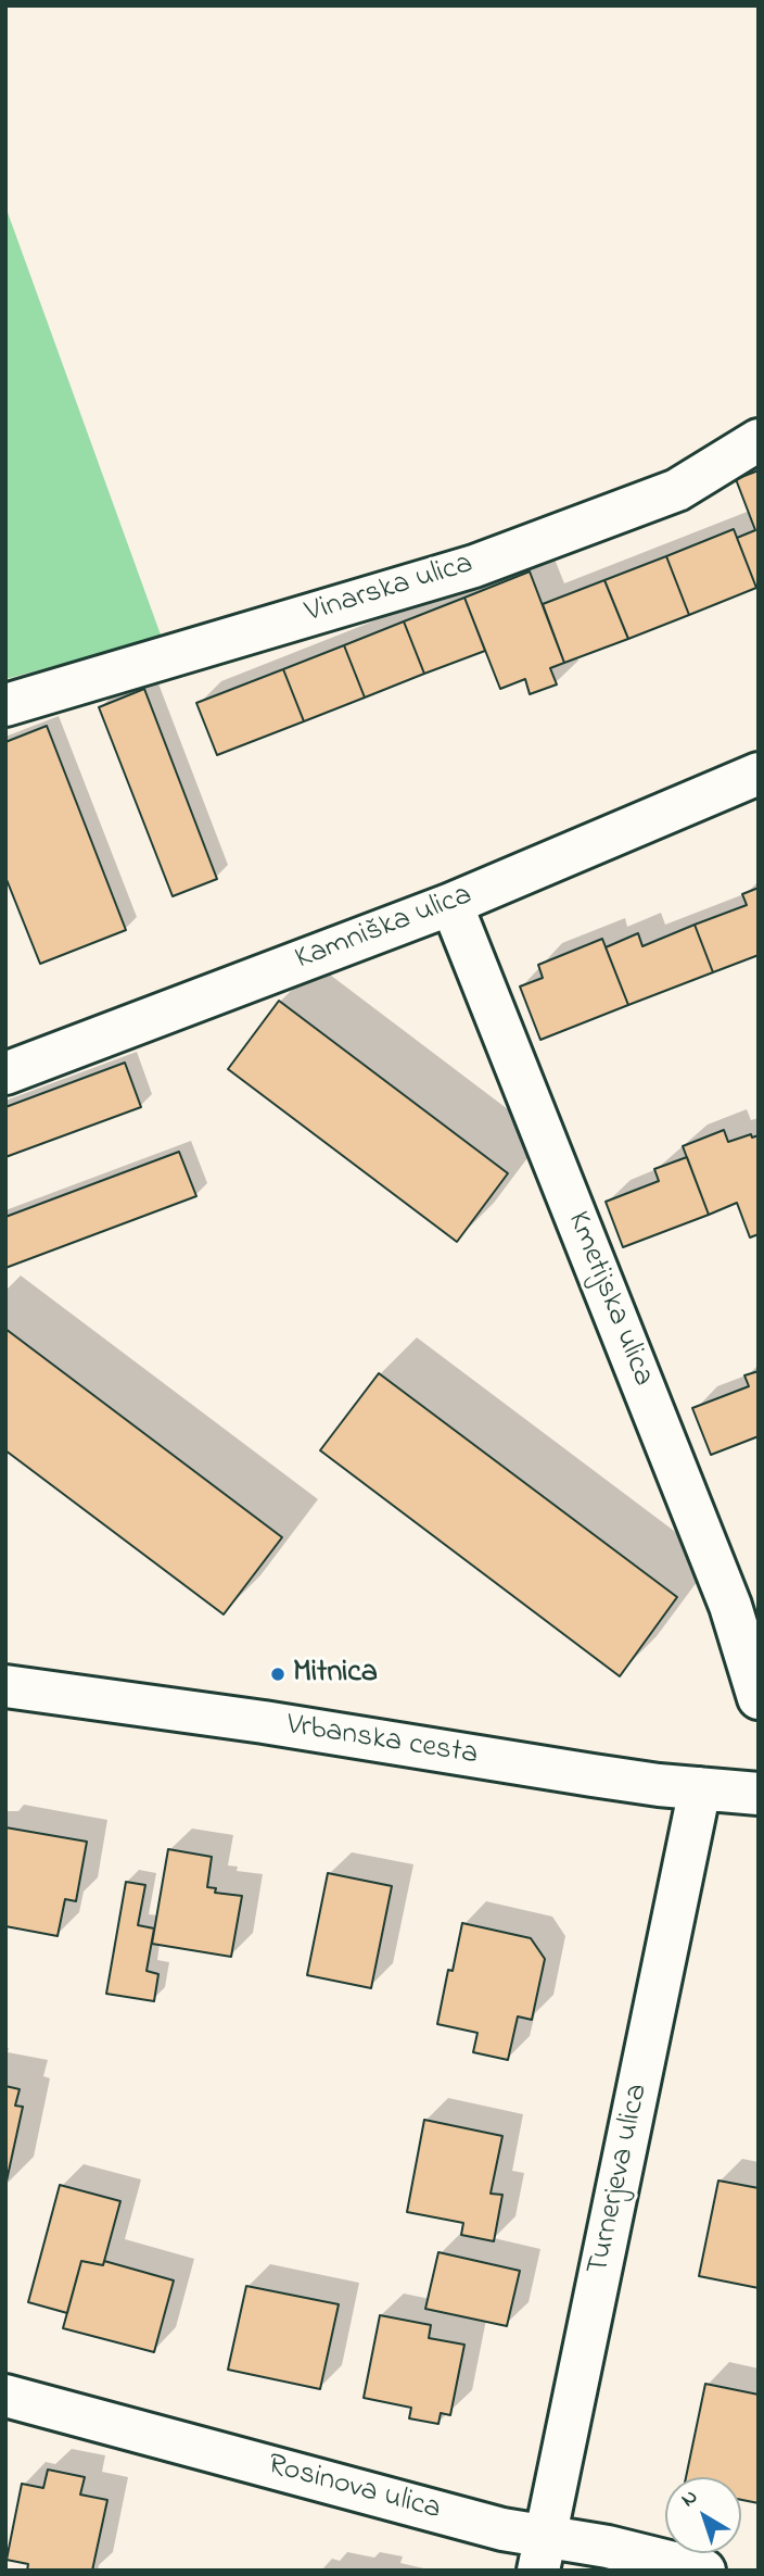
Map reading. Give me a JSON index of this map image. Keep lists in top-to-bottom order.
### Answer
{
  "streets": {
    "street": [
      "Vinarska ulica",
      "Kamniška ulica",
      "Kmetijska ulica",
      "Vrbanska cesta",
      "Turnerjeva ulica",
      "Rosinova ulica"
    ]
  },
  "crossings": [
    ["Kamniška ulica", "Kmetijska ulica"],
    ["Vrbanska cesta", "Turnerjeva ulica"],
    ["Turnerjeva ulica", "Rosinova ulica"]
  ],
  "places": ["Mitnica"],
  "north": "top left"
}
